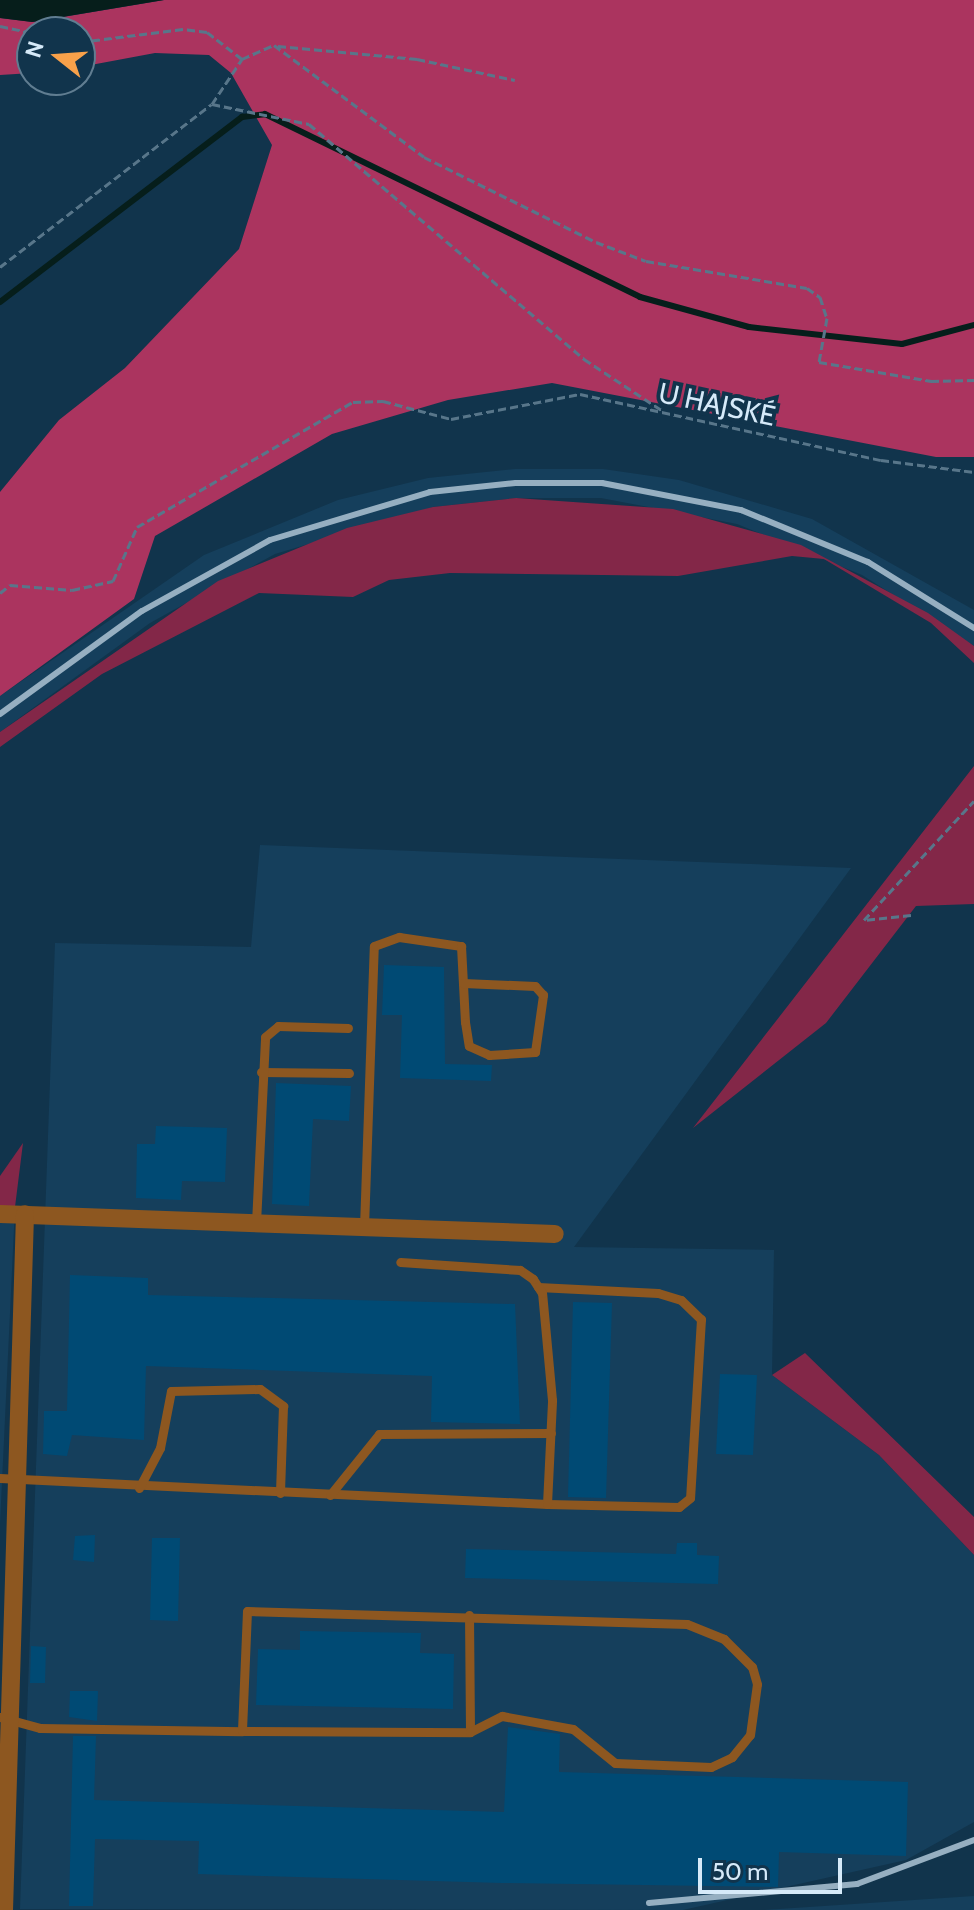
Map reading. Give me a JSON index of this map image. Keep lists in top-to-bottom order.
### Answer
{
  "streets": {
    "path": ["U HAJSKÉ"]
  },
  "scale_bar": "50 m",
  "north": "left"
}
